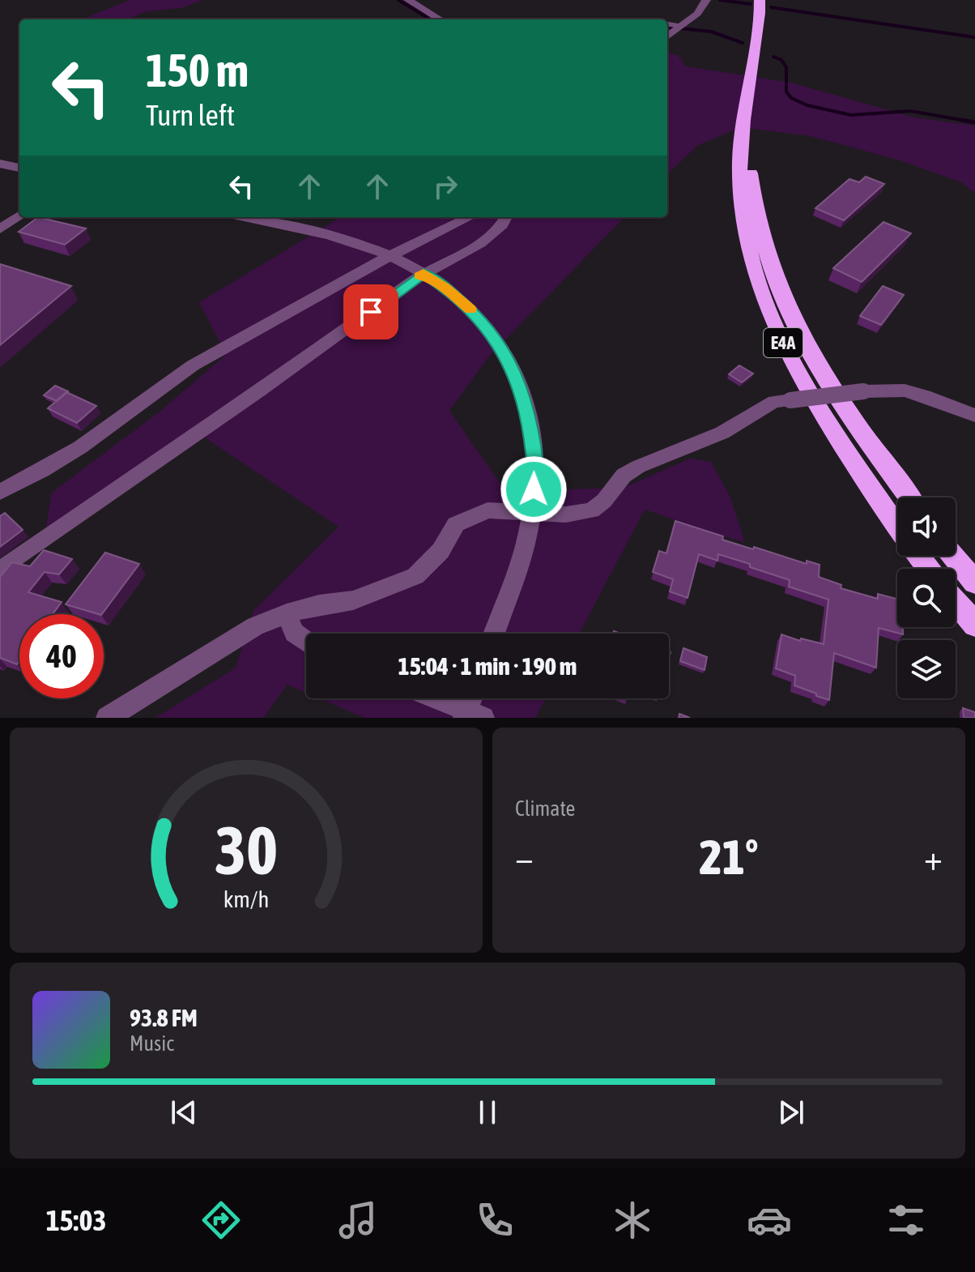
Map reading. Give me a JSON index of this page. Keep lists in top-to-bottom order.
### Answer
{
  "streets": {
    "highway": ["E4A"]
  },
  "page": {
    "turn": ["150 m", "Turn left"],
    "limit": "40",
    "trip": "15:04 · 1 min · 190 m",
    "tile": "Climate",
    "heat": ["−", "21°", "+"],
    "song": ["93.8 FM", "Music"],
    "tabs": "15:03",
    "gauge": ["30", "km/h"]
  }
}
